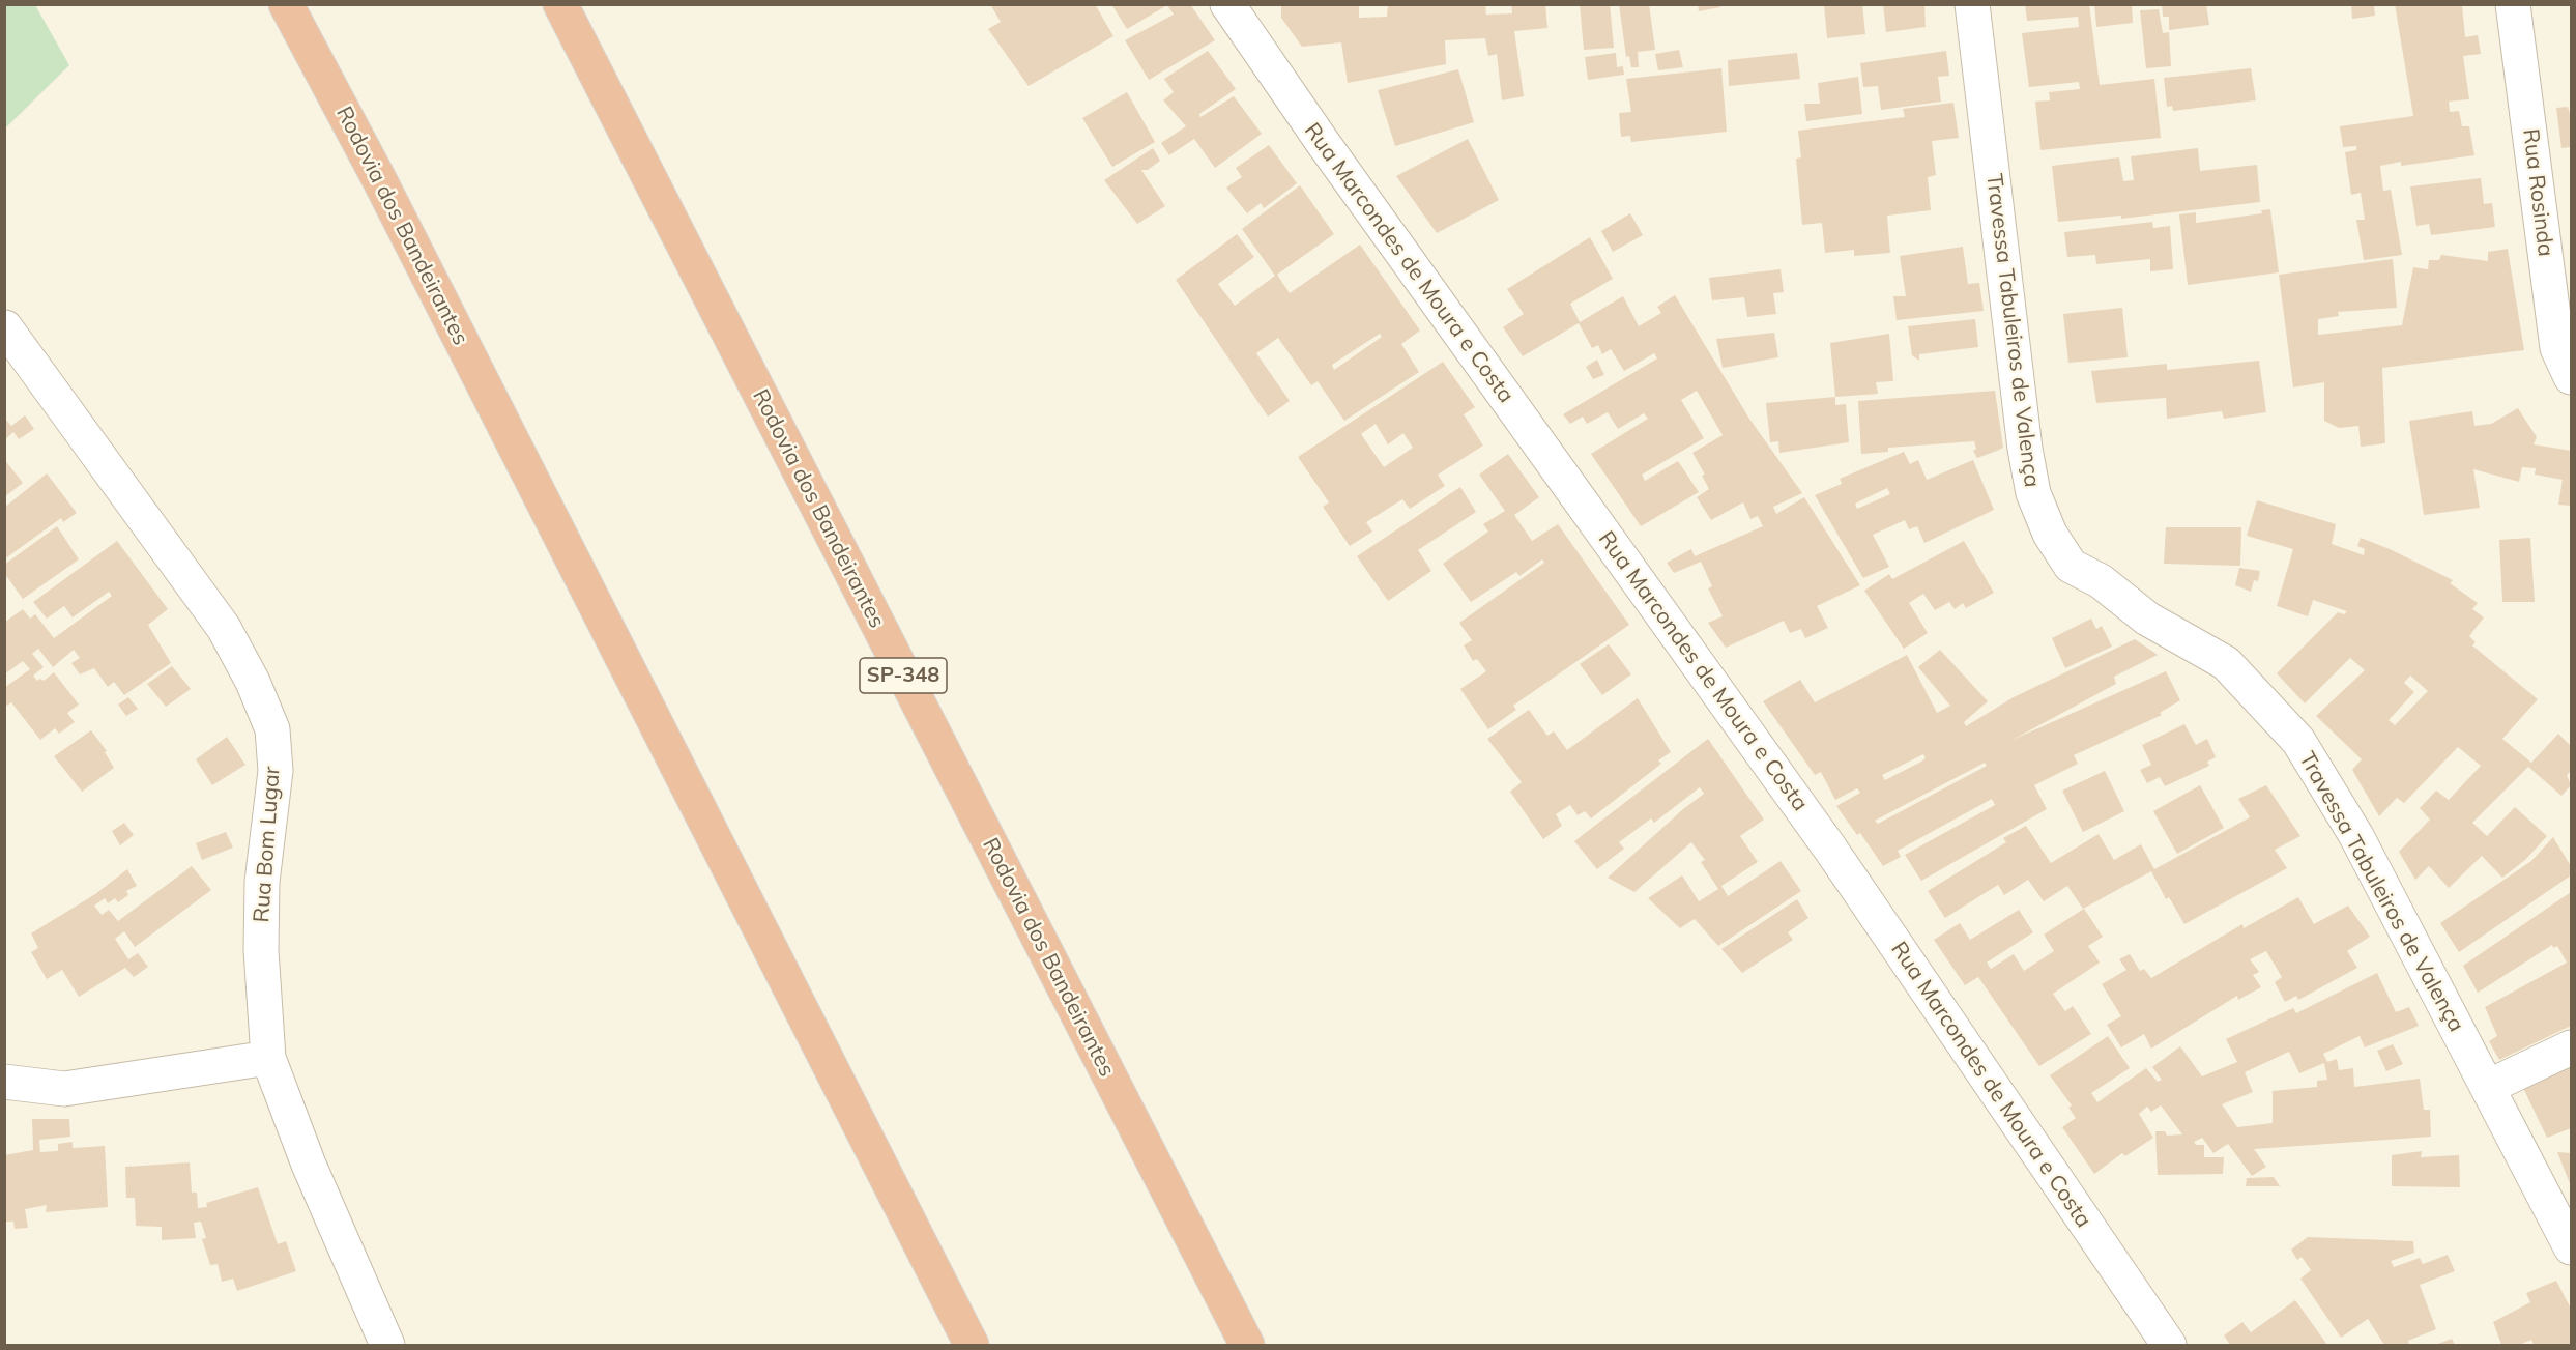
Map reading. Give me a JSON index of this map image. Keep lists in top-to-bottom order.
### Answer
{
  "streets": {
    "highway": ["Rodovia dos Bandeirantes", "SP-348"],
    "street": [
      "Rua Rosinda",
      "Rua Marcondes de Moura e Costa",
      "Travessa Tabuleiros de Valença",
      "Rua Bom Lugar"
    ]
  }
}
